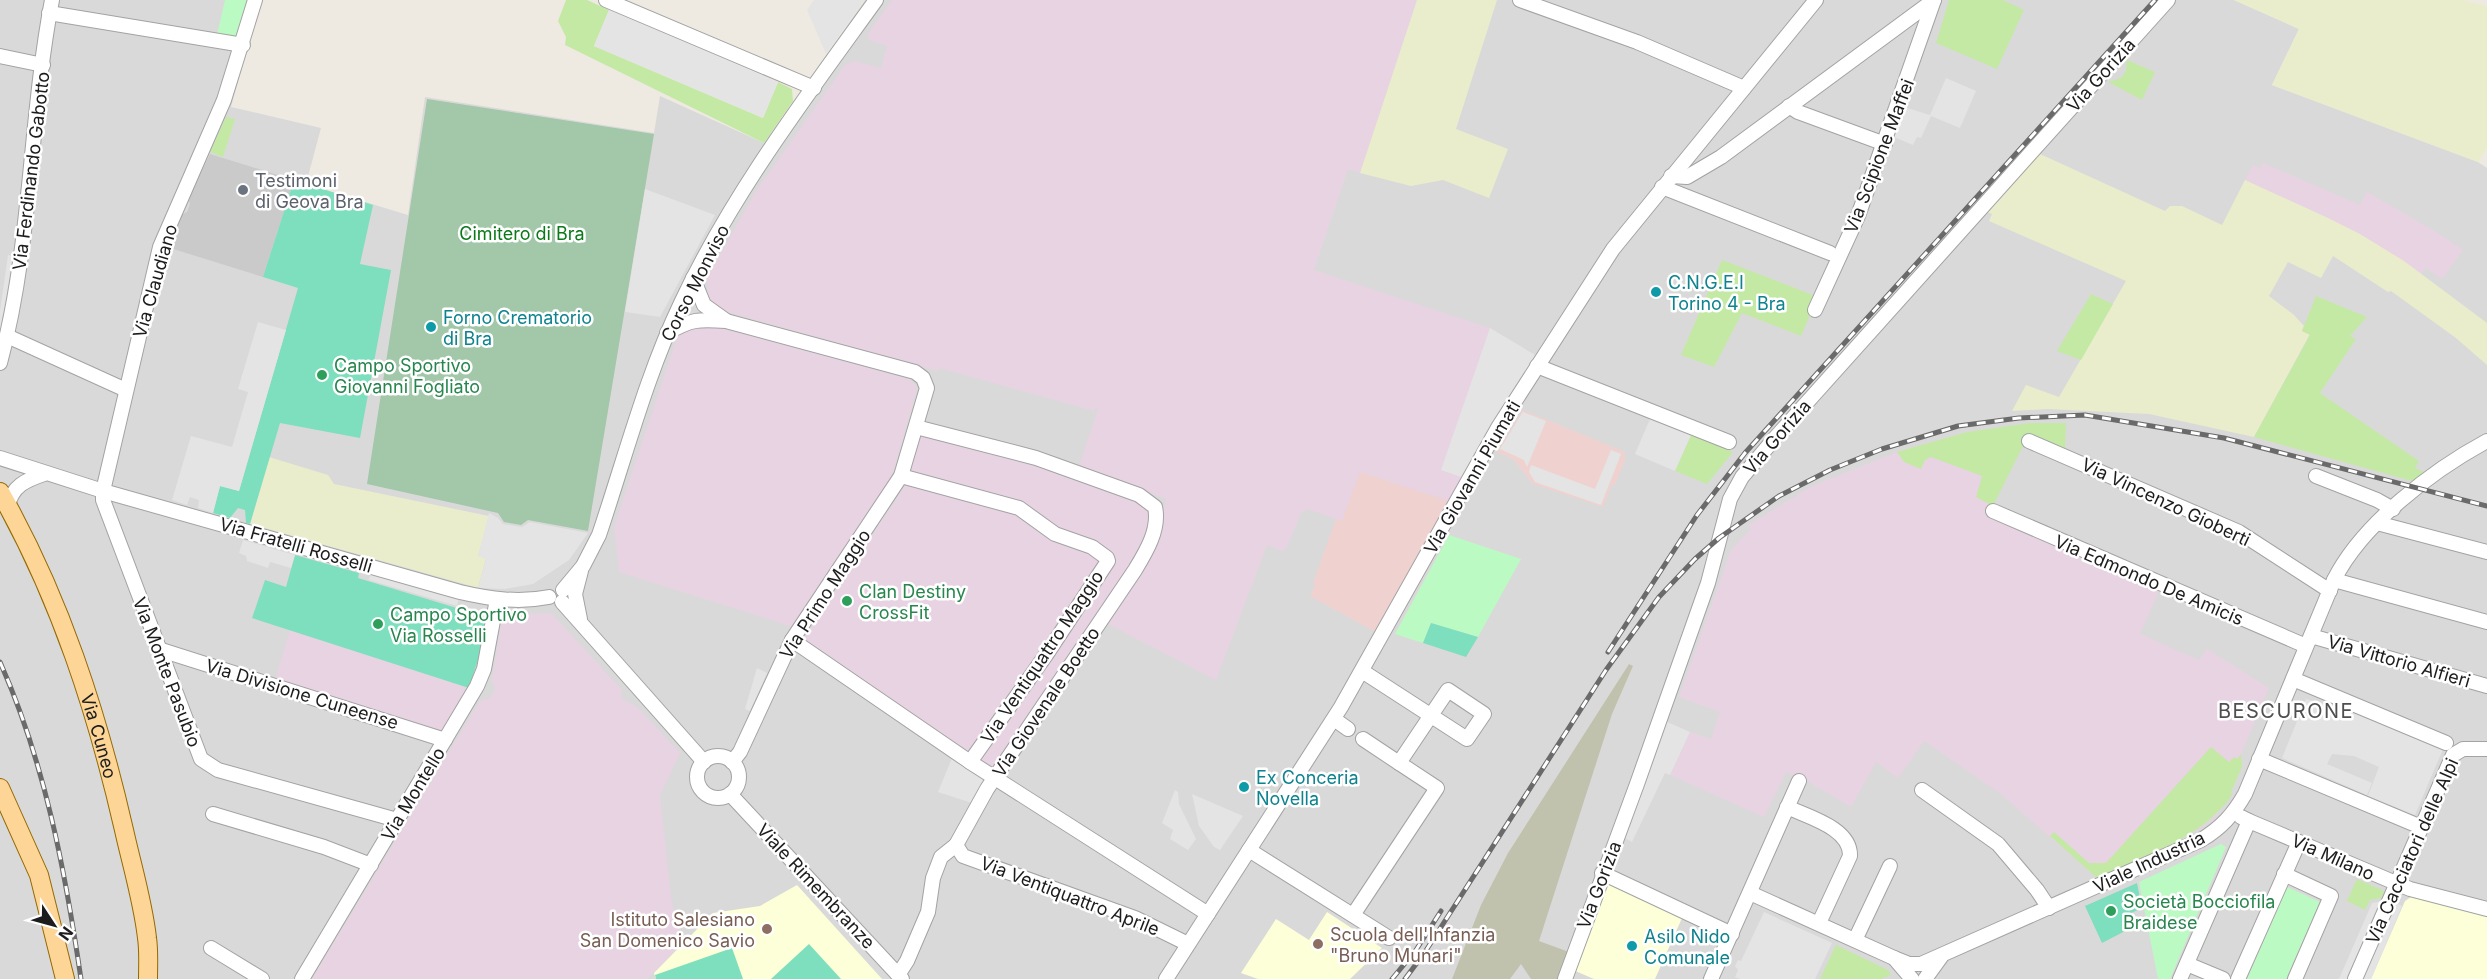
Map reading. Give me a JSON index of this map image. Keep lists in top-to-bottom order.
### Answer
{
  "streets": {
    "main road": ["Via Cuneo"],
    "street": [
      "Via Gorizia",
      "Via Scipione Maffei",
      "Via Ferdinando Gabotto",
      "Via Claudiano",
      "Corso Monviso",
      "Via Giovanni Piumati",
      "Via Vincenzo Gioberti",
      "Via Fratelli Rosselli",
      "Via Edmondo De Amicis",
      "Via Primo Maggio",
      "Via Ventiquattro Maggio",
      "Via Vittorio Alfieri",
      "Via Monte Pasubio",
      "Via Divisione Cuneense",
      "Via Giovenale Boetto",
      "Via Montello",
      "Via Cacciatori delle Alpi",
      "Via Milano",
      "Viale Industria",
      "Viale Rimembranze",
      "Via Ventiquattro Aprile"
    ]
  },
  "crossings": [
    ["Via Ferdinando Gabotto", "Via Claudiano"],
    ["Via Claudiano", "Via Fratelli Rosselli"],
    ["Via Claudiano", "Via Monte Pasubio"],
    ["Corso Monviso", "Via Fratelli Rosselli"],
    ["Corso Monviso", "Via Primo Maggio"],
    ["Via Giovanni Piumati", "Via Ventiquattro Maggio"],
    ["Via Giovanni Piumati", "Via Ventiquattro Aprile"],
    ["Via Vincenzo Gioberti", "Viale Industria"],
    ["Via Fratelli Rosselli", "Via Monte Pasubio"],
    ["Via Fratelli Rosselli", "Via Montello"],
    ["Via Edmondo De Amicis", "Via Vittorio Alfieri"],
    ["Via Edmondo De Amicis", "Viale Industria"],
    ["Via Primo Maggio", "Via Ventiquattro Maggio"],
    ["Via Primo Maggio", "Via Giovenale Boetto"],
    ["Via Primo Maggio", "Viale Rimembranze"],
    ["Via Ventiquattro Maggio", "Via Giovenale Boetto"],
    ["Via Vittorio Alfieri", "Viale Industria"],
    ["Via Monte Pasubio", "Via Divisione Cuneense"],
    ["Via Monte Pasubio", "Via Montello"],
    ["Via Divisione Cuneense", "Via Montello"],
    ["Via Giovenale Boetto", "Viale Rimembranze"],
    ["Via Giovenale Boetto", "Via Ventiquattro Aprile"],
    ["Via Cacciatori delle Alpi", "Via Milano"],
    ["Via Milano", "Viale Industria"]
  ],
  "districts": ["BESCURONE"],
  "parks": ["Cimitero di Bra"],
  "places": [
    "Testimoni di Geova Bra",
    "C.N.G.E.I Torino 4 - Bra",
    "Forno Crematorio di Bra",
    "Campo Sportivo Giovanni Fogliato",
    "Clan Destiny CrossFit",
    "Campo Sportivo Via Rosselli",
    "Ex Conceria Novella",
    "Società Bocciofila Braidese",
    "Istituto Salesiano San Domenico Savio",
    "Scuola dell'Infanzia \"Bruno Munari\"",
    "Asilo Nido Comunale"
  ],
  "north": "bottom right"
}
